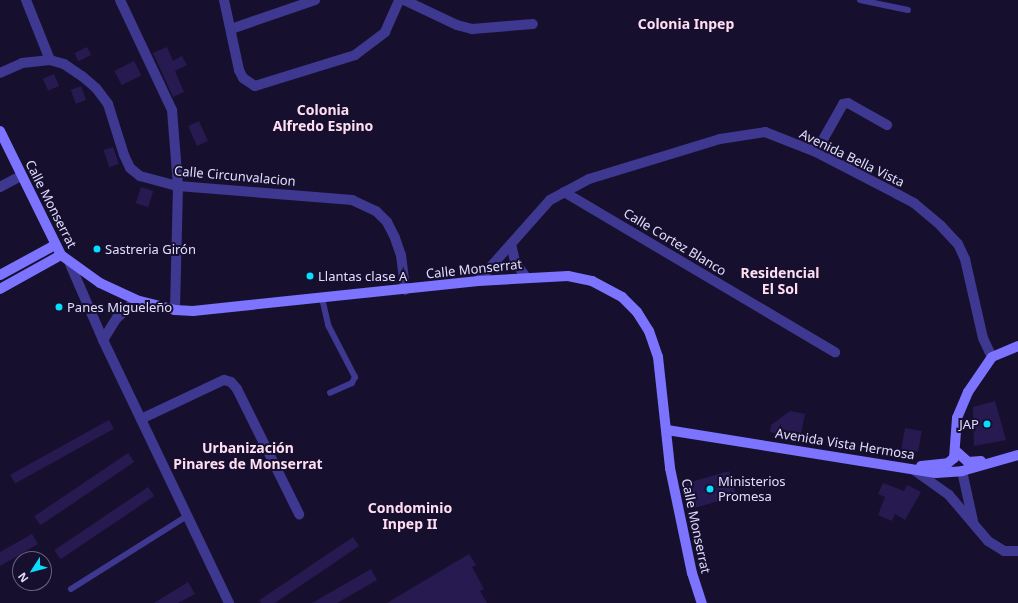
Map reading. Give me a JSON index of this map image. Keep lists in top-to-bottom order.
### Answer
{
  "streets": {
    "street": [
      "Avenida Bella Vista",
      "Calle Circunvalacion",
      "Calle Monserrat",
      "Calle Cortez Blanco",
      "Avenida Vista Hermosa"
    ]
  },
  "crossings": [
    ["Avenida Bella Vista", "Calle Monserrat"],
    ["Avenida Bella Vista", "Calle Cortez Blanco"],
    ["Calle Circunvalacion", "Calle Monserrat"],
    ["Calle Monserrat", "Avenida Vista Hermosa"]
  ],
  "districts": [
    "Colonia Inpep",
    "Colonia Alfredo Espino",
    "Residencial El Sol",
    "Urbanización Pinares de Monserrat",
    "Condominio Inpep II"
  ],
  "places": [
    "Sastreria Girón",
    "Llantas clase A",
    "Panes Migueleño",
    "JAP",
    "Ministerios Promesa"
  ],
  "north": "bottom left"
}
